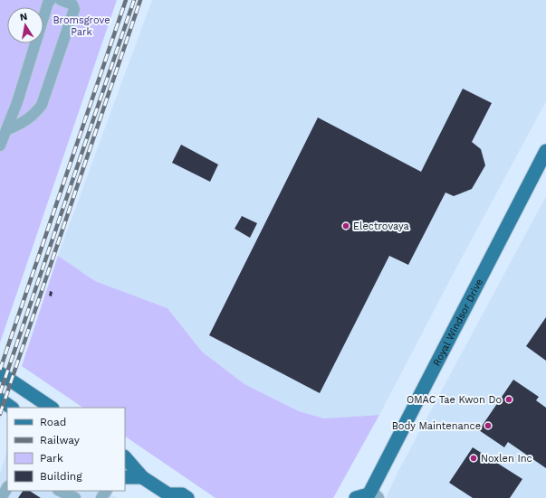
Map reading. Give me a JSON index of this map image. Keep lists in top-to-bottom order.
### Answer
{
  "streets": {
    "main road": ["Royal Windsor Drive"]
  },
  "parks": ["Bromsgrove Park"],
  "places": [
    "Electrovaya",
    "OMAC Tae Kwon Do",
    "Body Maintenance",
    "Noxlen Inc"
  ],
  "legend": [
    "Road",
    "Railway",
    "Park",
    "Building"
  ],
  "north": "top"
}
